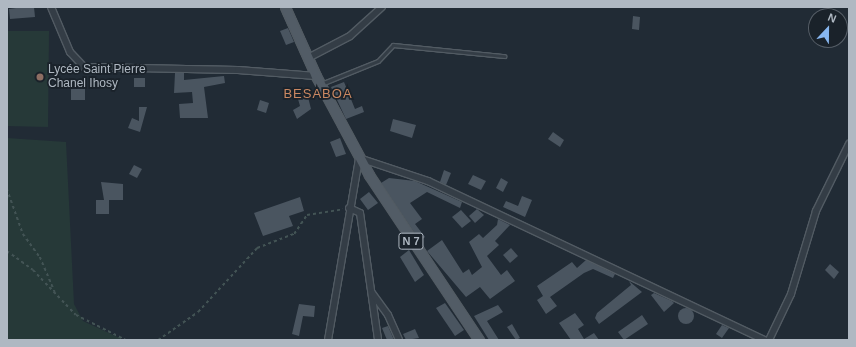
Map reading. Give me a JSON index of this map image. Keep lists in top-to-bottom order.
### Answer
{
  "streets": {
    "main road": ["N 7"]
  },
  "districts": ["BESABOA"],
  "places": ["Lycée Saint Pierre Chanel Ihosy"],
  "north": "top"
}
